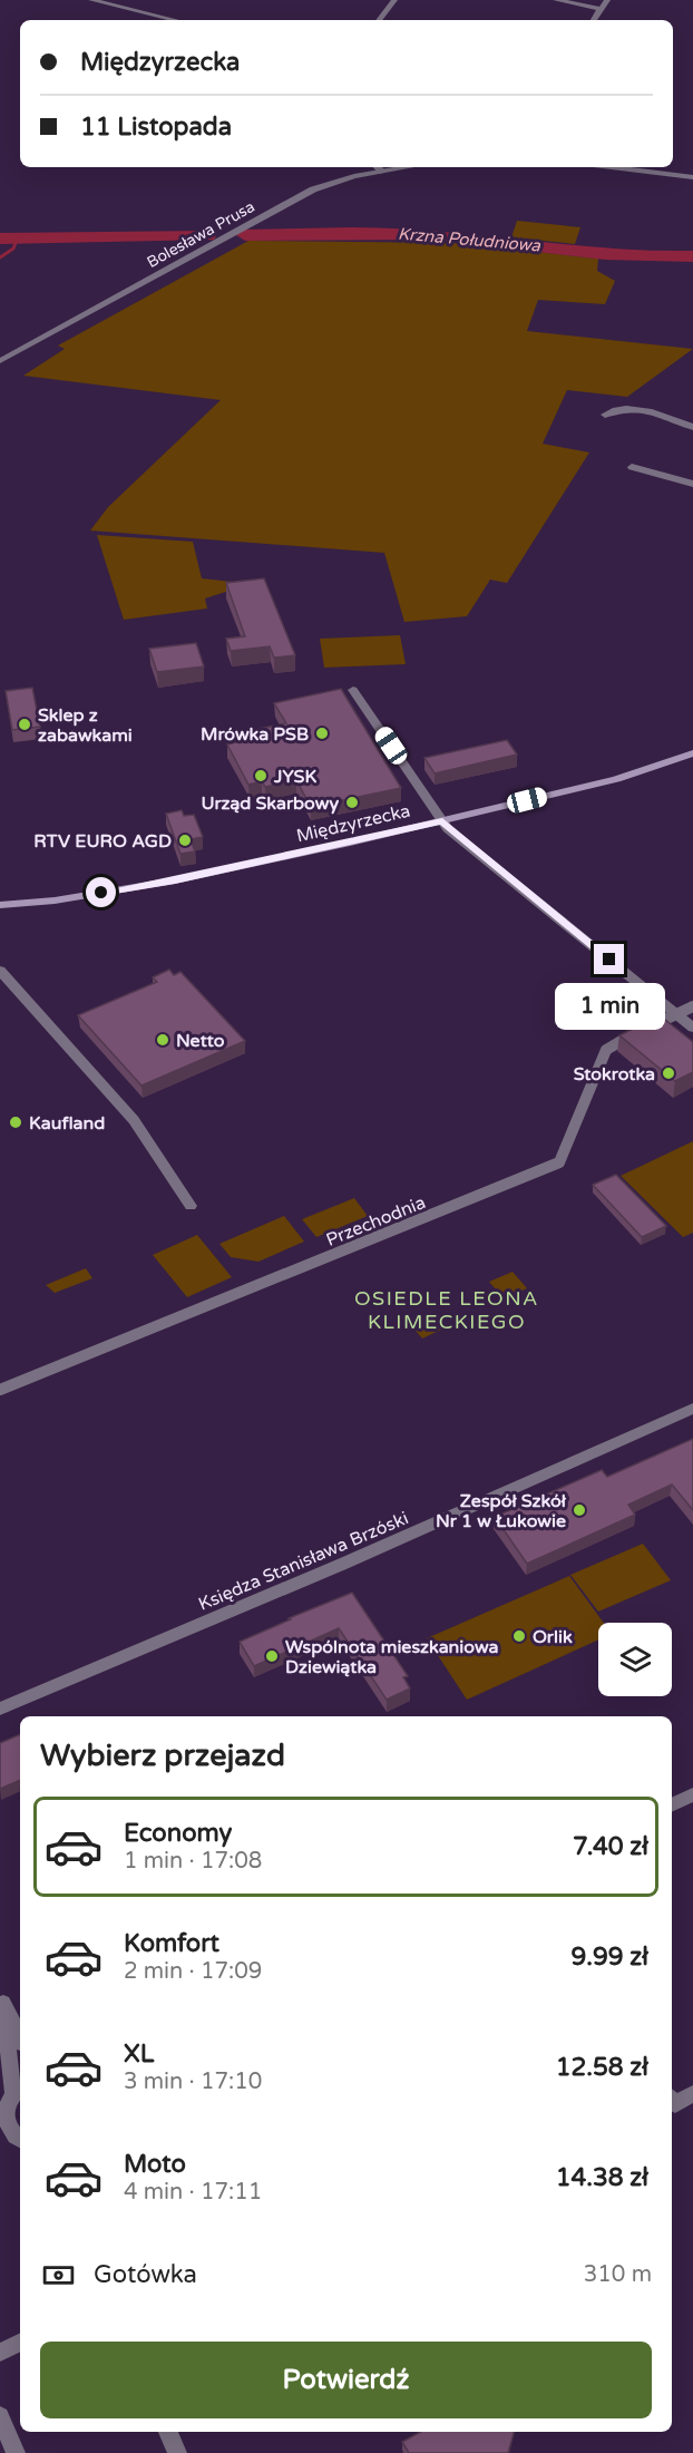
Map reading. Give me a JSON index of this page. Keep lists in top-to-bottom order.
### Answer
{
  "streets": {
    "main road": ["Międzyrzecka"],
    "street": ["Bolesława Prusa", "Przechodnia", "Księdza Stanisława Brzóski"]
  },
  "districts": ["OSIEDLE LEONA KLIMECKIEGO"],
  "water": ["Krzna Południowa"],
  "places": [
    "Sklep z zabawkami",
    "Mrówka PSB",
    "JYSK",
    "Urząd Skarbowy",
    "RTV EURO AGD",
    "Netto",
    "Stokrotka",
    "Kaufland",
    "Zespół Szkół Nr 1 w Łukowie",
    "Orlik",
    "Wspólnota mieszkaniowa Dziewiątka"
  ],
  "page": {
    "banner": ["Międzyrzecka", "11 Listopada"],
    "bubble": "1 min",
    "heading": "Wybierz przejazd",
    "list": [
      {
        "name": "Economy",
        "note": "1 min · 17:08",
        "value": "7.40 zł"
      },
      {
        "name": "Komfort",
        "note": "2 min · 17:09",
        "value": "9.99 zł"
      },
      {
        "name": "XL",
        "note": "3 min · 17:10",
        "value": "12.58 zł"
      },
      {
        "name": "Moto",
        "note": "4 min · 17:11",
        "value": "14.38 zł"
      }
    ],
    "pay": ["Gotówka", "310 m"],
    "buttons": "Potwierdź"
  }
}
